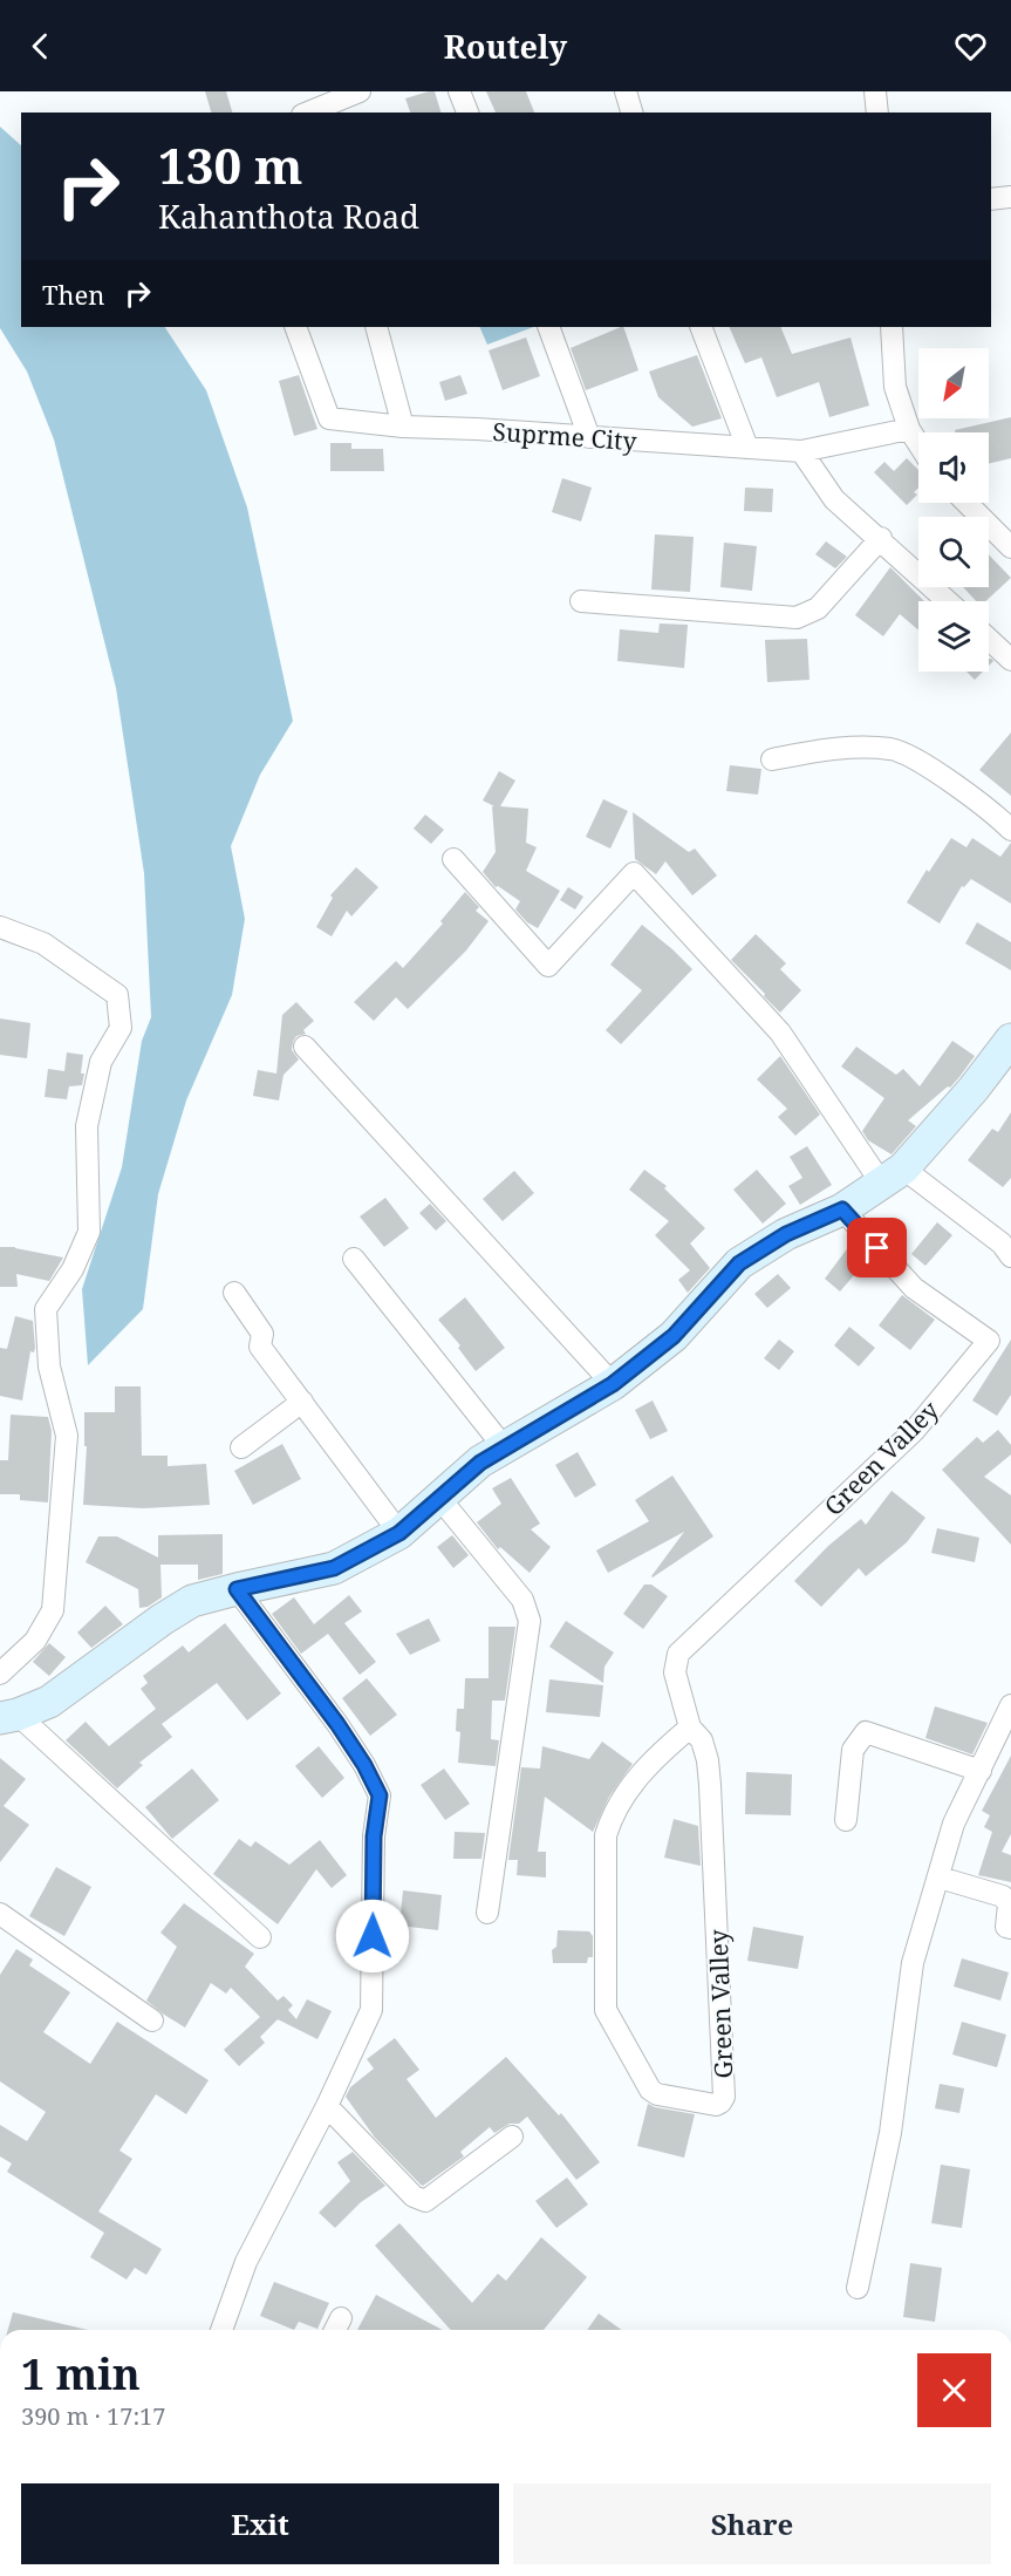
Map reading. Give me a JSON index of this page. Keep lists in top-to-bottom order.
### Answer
{
  "streets": {
    "street": ["Suprme City", "Green Valley"]
  },
  "north": "bottom left",
  "page": {
    "header": "Routely",
    "turn": ["130 m", "Kahanthota Road"],
    "then": "Then",
    "heading": ["1 min", "390 m · 17:17"],
    "buttons": ["Exit", "Share"]
  }
}
